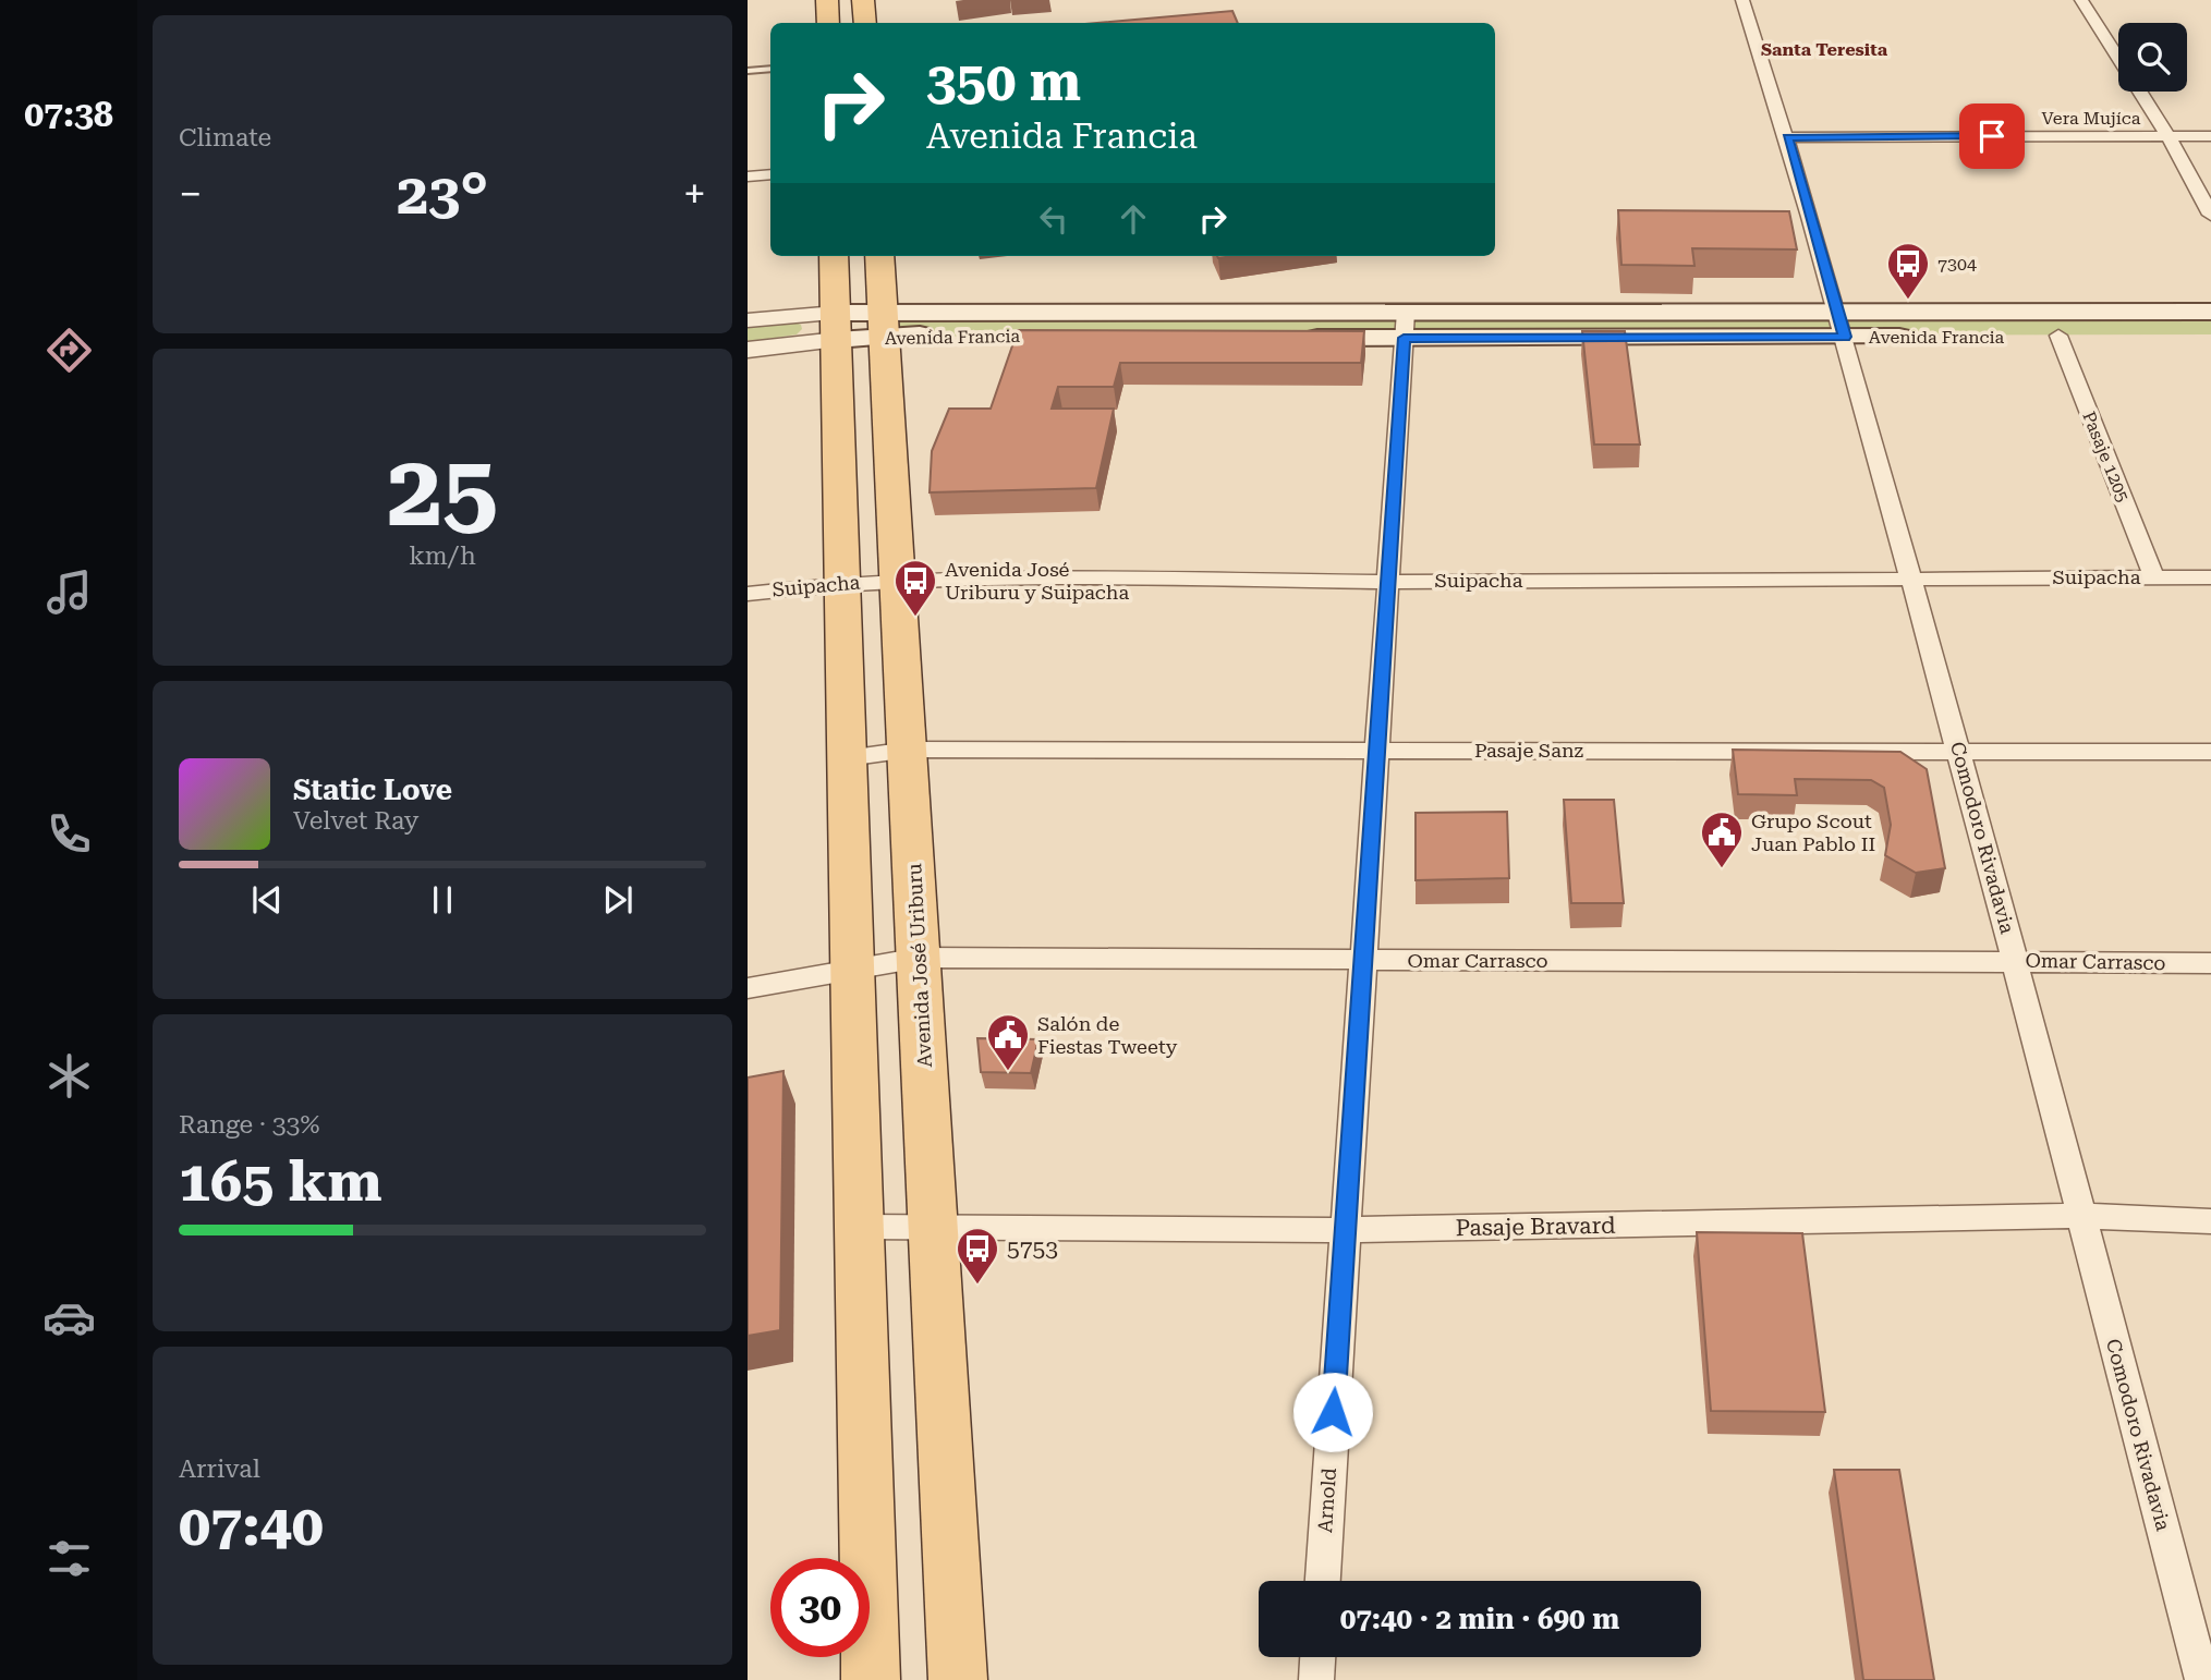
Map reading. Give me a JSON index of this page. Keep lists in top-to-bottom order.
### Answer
{
  "streets": {
    "main road": ["Avenida Francia", "Avenida José Uriburu"],
    "street": [
      "Vera Mujíca",
      "Pasaje 1205",
      "Suipacha",
      "Pasaje Sanz",
      "Comodoro Rivadavia",
      "Omar Carrasco",
      "Pasaje Bravard",
      "Arnold"
    ]
  },
  "crossings": [
    ["Vera Mujíca", "Comodoro Rivadavia"],
    ["Avenida Francia", "Pasaje 1205"],
    ["Avenida Francia", "Comodoro Rivadavia"],
    ["Avenida Francia", "Avenida José Uriburu"],
    ["Avenida Francia", "Arnold"],
    ["Pasaje 1205", "Suipacha"],
    ["Suipacha", "Comodoro Rivadavia"],
    ["Suipacha", "Avenida José Uriburu"],
    ["Suipacha", "Arnold"],
    ["Pasaje Sanz", "Comodoro Rivadavia"],
    ["Pasaje Sanz", "Avenida José Uriburu"],
    ["Pasaje Sanz", "Arnold"],
    ["Comodoro Rivadavia", "Omar Carrasco"],
    ["Comodoro Rivadavia", "Pasaje Bravard"],
    ["Omar Carrasco", "Avenida José Uriburu"],
    ["Omar Carrasco", "Arnold"],
    ["Avenida José Uriburu", "Pasaje Bravard"],
    ["Pasaje Bravard", "Arnold"]
  ],
  "districts": ["Santa Teresita"],
  "places": {
    "bus stop": ["7304", "Avenida José Uriburu y Suipacha", "5753"],
    "public building": ["Grupo Scout Juan Pablo II", "Salón de Fiestas Tweety"]
  },
  "page": {
    "tabs": "07:38",
    "tile": [
      "Climate",
      ["25", "km/h"],
      ["Range · 33%", "165 km"],
      ["Arrival", "07:40"]
    ],
    "turn": ["350 m", "Avenida Francia"],
    "heat": ["−", "23°", "+"],
    "song": ["Static Love", "Velvet Ray"],
    "limit": "30",
    "trip": "07:40 · 2 min · 690 m"
  }
}
